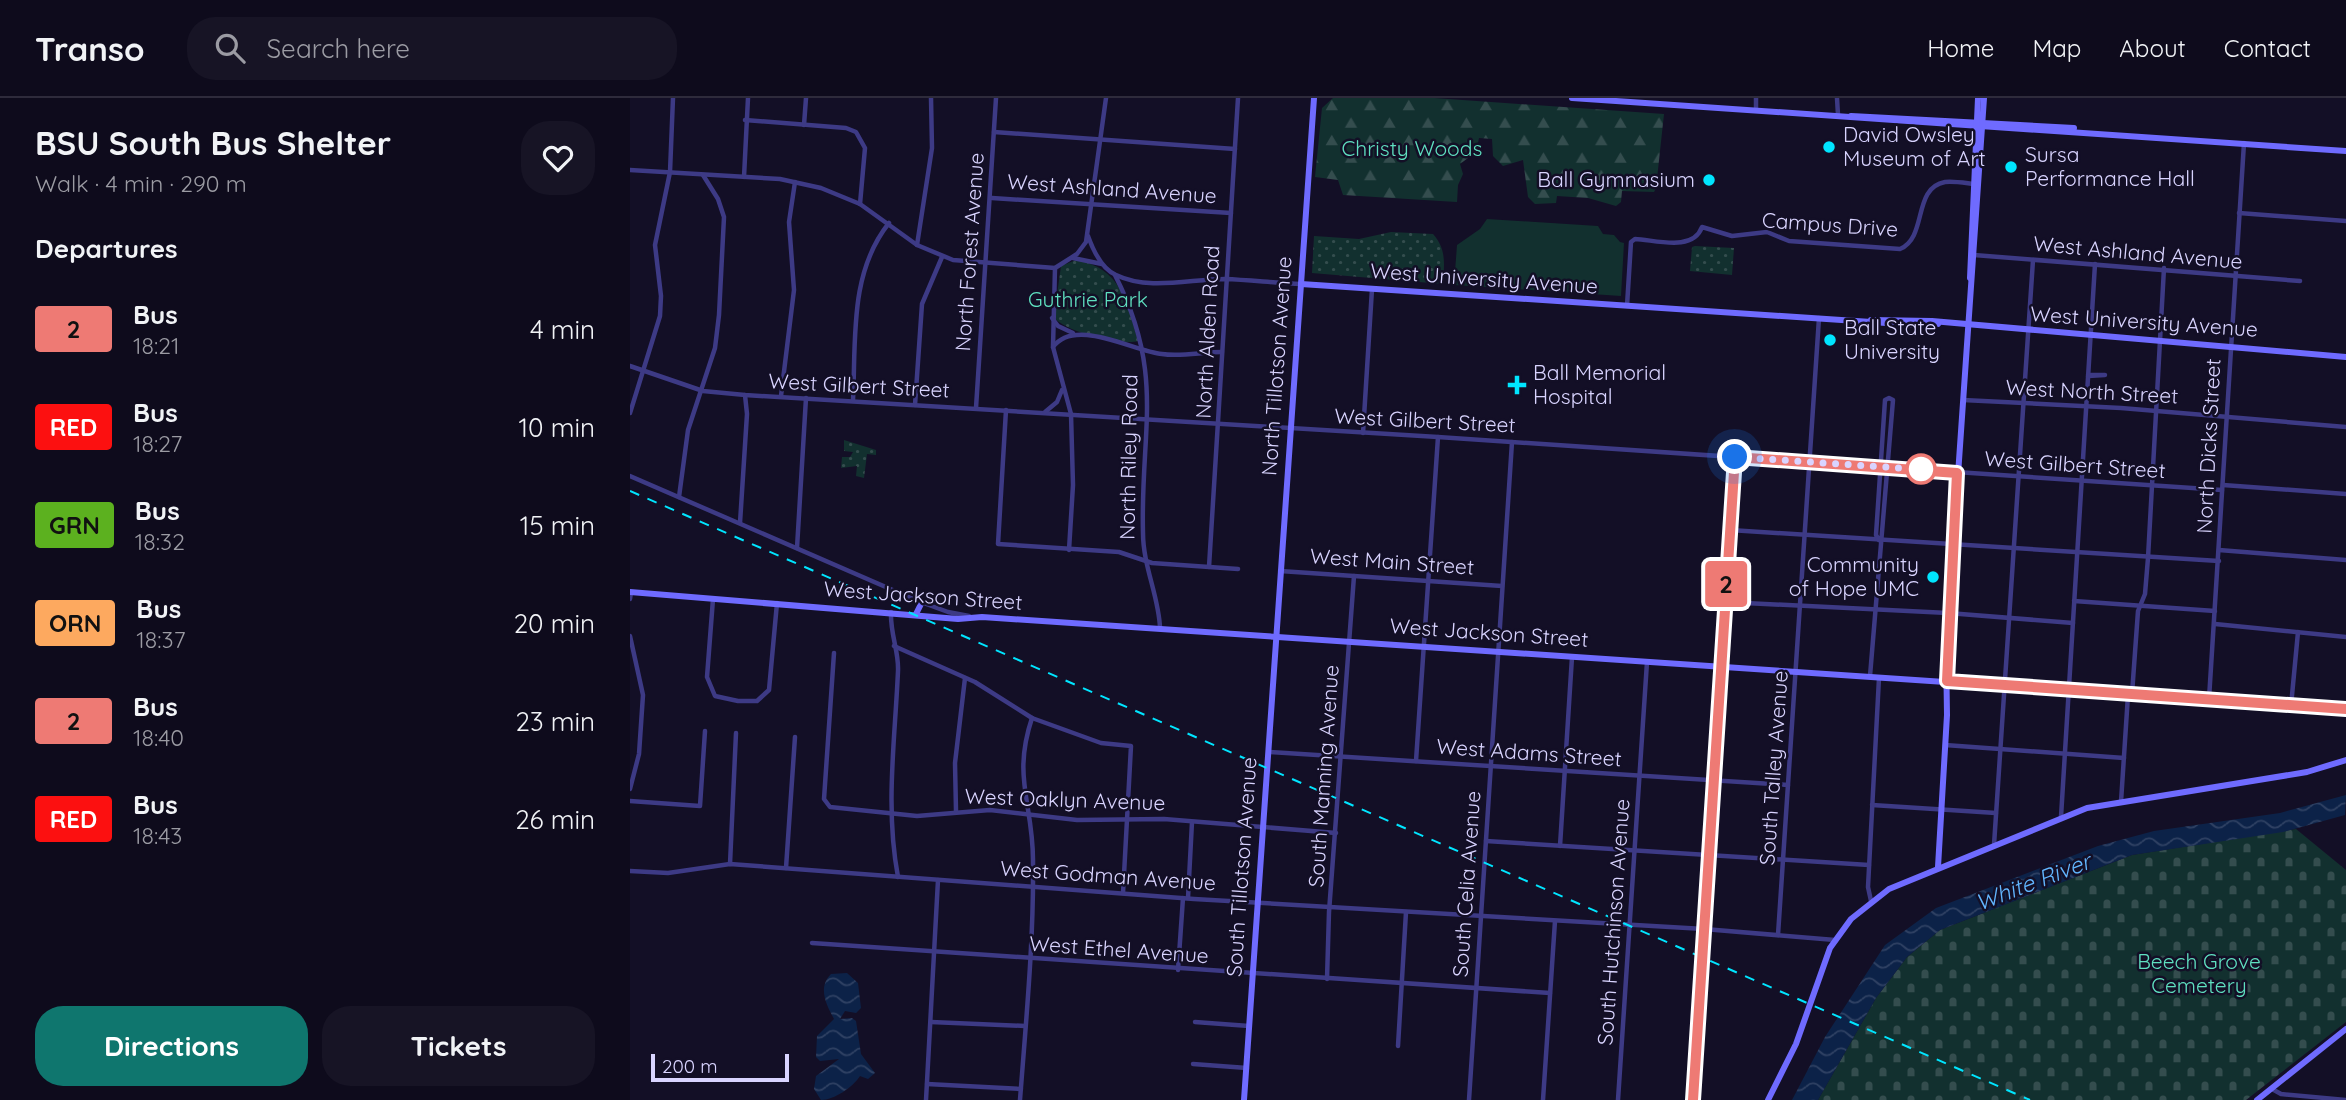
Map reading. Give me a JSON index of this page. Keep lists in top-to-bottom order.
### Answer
{
  "streets": {
    "main road": [
      "West University Avenue",
      "North Tillotson Avenue",
      "West Jackson Street",
      "South Tillotson Avenue"
    ],
    "street": [
      "West Ashland Avenue",
      "Campus Drive",
      "North Forest Avenue",
      "North Alden Road",
      "West Gilbert Street",
      "West North Street",
      "North Dicks Street",
      "North Riley Road",
      "West Main Street",
      "West Adams Street",
      "South Talley Avenue",
      "South Manning Avenue",
      "West Oaklyn Avenue",
      "West Godman Avenue",
      "South Celia Avenue",
      "South Hutchinson Avenue",
      "West Ethel Avenue"
    ]
  },
  "crossings": [
    ["West Ashland Avenue", "North Forest Avenue"],
    ["West Ashland Avenue", "North Alden Road"],
    ["West Ashland Avenue", "North Dicks Street"],
    ["Campus Drive", "West University Avenue"],
    ["North Forest Avenue", "West Gilbert Street"],
    ["West University Avenue", "North Alden Road"],
    ["West University Avenue", "North Tillotson Avenue"],
    ["West University Avenue", "North Dicks Street"],
    ["West University Avenue", "North Riley Road"],
    ["West University Avenue", "South Talley Avenue"],
    ["North Alden Road", "West Gilbert Street"],
    ["North Tillotson Avenue", "West Gilbert Street"],
    ["North Tillotson Avenue", "West Main Street"],
    ["North Tillotson Avenue", "West Jackson Street"],
    ["North Tillotson Avenue", "South Tillotson Avenue"],
    ["West Gilbert Street", "North Dicks Street"],
    ["West Gilbert Street", "North Riley Road"],
    ["West Gilbert Street", "South Talley Avenue"],
    ["West Gilbert Street", "South Celia Avenue"],
    ["West North Street", "North Dicks Street"],
    ["North Dicks Street", "West Jackson Street"],
    ["North Riley Road", "West Jackson Street"],
    ["West Main Street", "South Manning Avenue"],
    ["West Main Street", "South Celia Avenue"],
    ["West Jackson Street", "South Talley Avenue"],
    ["West Jackson Street", "South Manning Avenue"],
    ["West Jackson Street", "South Tillotson Avenue"],
    ["West Jackson Street", "South Celia Avenue"],
    ["West Jackson Street", "South Hutchinson Avenue"],
    ["West Adams Street", "South Talley Avenue"],
    ["West Adams Street", "South Manning Avenue"],
    ["West Adams Street", "South Tillotson Avenue"],
    ["West Adams Street", "South Celia Avenue"],
    ["West Adams Street", "South Hutchinson Avenue"],
    ["South Talley Avenue", "West Godman Avenue"],
    ["South Manning Avenue", "West Oaklyn Avenue"],
    ["South Manning Avenue", "West Godman Avenue"],
    ["South Manning Avenue", "West Ethel Avenue"],
    ["West Oaklyn Avenue", "South Tillotson Avenue"],
    ["South Tillotson Avenue", "West Godman Avenue"],
    ["South Tillotson Avenue", "West Ethel Avenue"],
    ["West Godman Avenue", "South Celia Avenue"],
    ["West Godman Avenue", "South Hutchinson Avenue"],
    ["South Celia Avenue", "West Ethel Avenue"]
  ],
  "water": ["White River"],
  "parks": ["Christy Woods", "Guthrie Park", "Beech Grove Cemetery"],
  "places": {
    "other": [
      "David Owsley Museum of Art",
      "Sursa Performance Hall",
      "Ball Gymnasium",
      "Ball State University",
      "Community of Hope UMC"
    ],
    "health": ["Ball Memorial Hospital"]
  },
  "lines": ["bus line 2"],
  "scale_bar": "200 m",
  "page": {
    "header": "Transo",
    "search": "Search here",
    "nav": [
      "Home",
      "Map",
      "About",
      "Contact"
    ],
    "heading": [
      ["BSU South Bus Shelter", "Walk · 4 min · 290 m"],
      "Departures"
    ],
    "on_map": "2",
    "list": [
      {
        "mark": "2",
        "name": "Bus",
        "note": "18:21",
        "value": "4 min"
      },
      {
        "mark": "RED",
        "name": "Bus",
        "note": "18:27",
        "value": "10 min"
      },
      {
        "mark": "GRN",
        "name": "Bus",
        "note": "18:32",
        "value": "15 min"
      },
      {
        "mark": "ORN",
        "name": "Bus",
        "note": "18:37",
        "value": "20 min"
      },
      {
        "mark": "2",
        "name": "Bus",
        "note": "18:40",
        "value": "23 min"
      },
      {
        "mark": "RED",
        "name": "Bus",
        "note": "18:43",
        "value": "26 min"
      }
    ],
    "buttons": ["Directions", "Tickets"],
    "scale": "200 m"
  }
}
